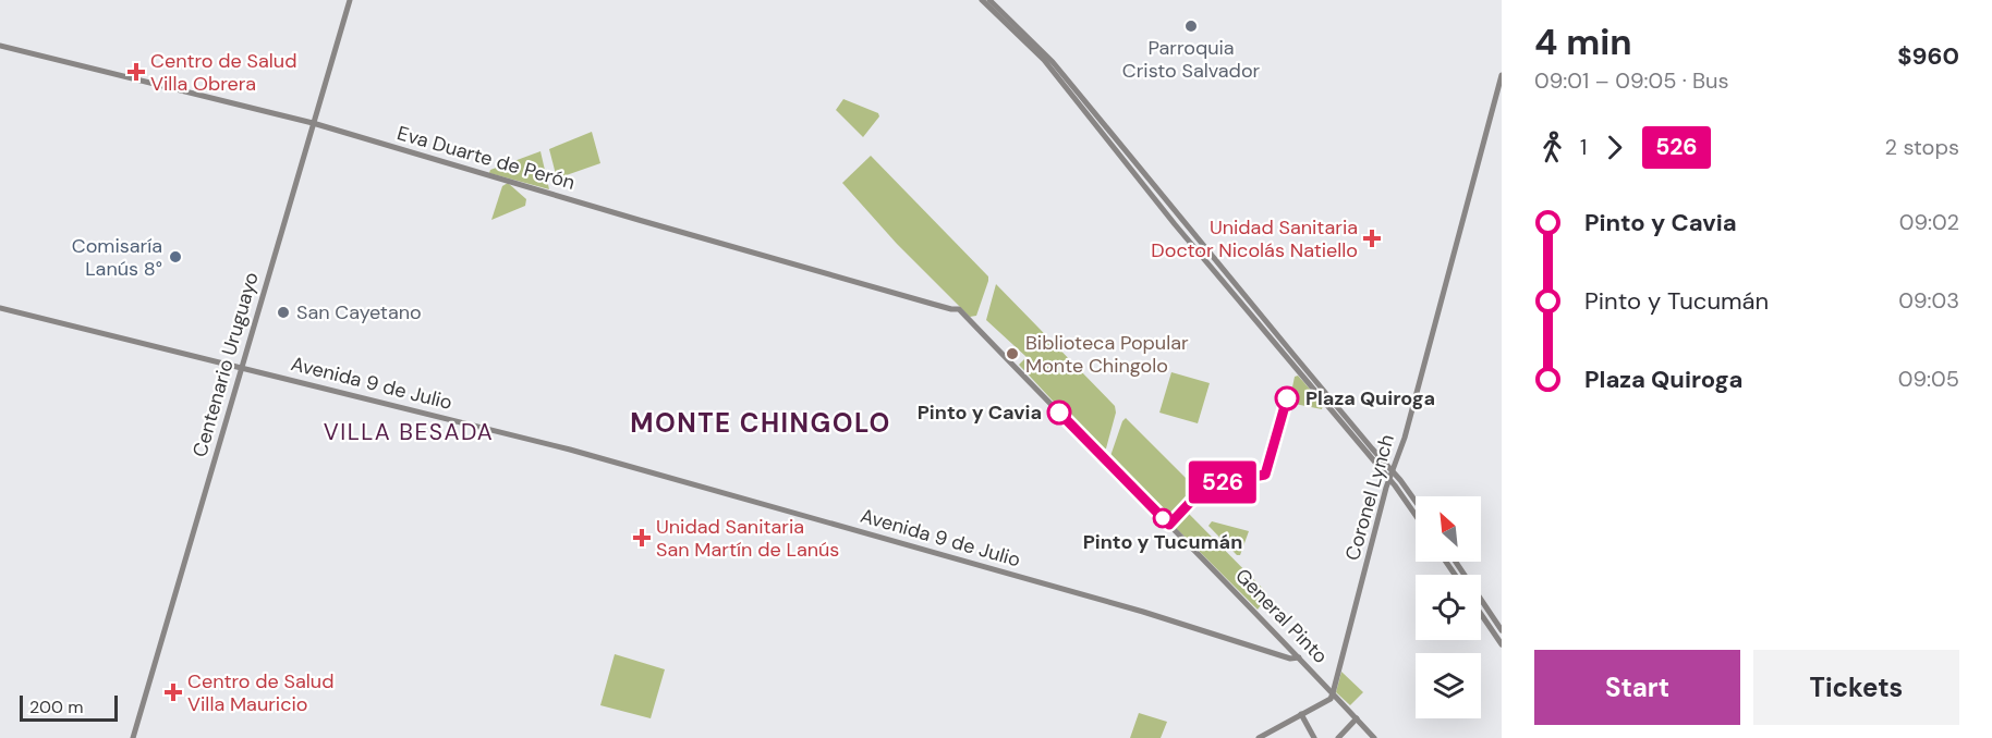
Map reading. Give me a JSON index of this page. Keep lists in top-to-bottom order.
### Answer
{
  "streets": {
    "main road": [
      "Eva Duarte de Perón",
      "Centenario Uruguayo",
      "Avenida 9 de Julio",
      "Coronel Lynch",
      "General Pinto"
    ]
  },
  "crossings": [
    ["Eva Duarte de Perón", "Centenario Uruguayo"],
    ["Eva Duarte de Perón", "General Pinto"],
    ["Centenario Uruguayo", "Avenida 9 de Julio"],
    ["Avenida 9 de Julio", "General Pinto"],
    ["Coronel Lynch", "General Pinto"]
  ],
  "districts": ["MONTE CHINGOLO", "VILLA BESADA"],
  "places": {
    "other": [
      "Parroquia Cristo Salvador",
      "Comisaría Lanús 8°",
      "San Cayetano",
      "Biblioteca Popular Monte Chingolo",
      "Plaza Quiroga",
      "Pinto y Cavia",
      "Pinto y Tucumán"
    ],
    "health": [
      "Centro de Salud Villa Obrera",
      "Unidad Sanitaria Doctor Nicolás Natiello",
      "Unidad Sanitaria San Martín de Lanús",
      "Centro de Salud Villa Mauricio"
    ]
  },
  "lines": ["bus line 526"],
  "scale_bar": "200 m",
  "north": "top left",
  "page": {
    "on_map": "526",
    "heading": ["4 min", "09:01 – 09:05 · Bus", "$960"],
    "legs": ["1", "526", "2 stops"],
    "list": [
      {
        "name": "Pinto y Cavia",
        "value": "09:02"
      },
      {
        "name": "Pinto y Tucumán",
        "value": "09:03"
      },
      {
        "name": "Plaza Quiroga",
        "value": "09:05"
      }
    ],
    "buttons": ["Start", "Tickets"],
    "scale": "200 m"
  }
}
